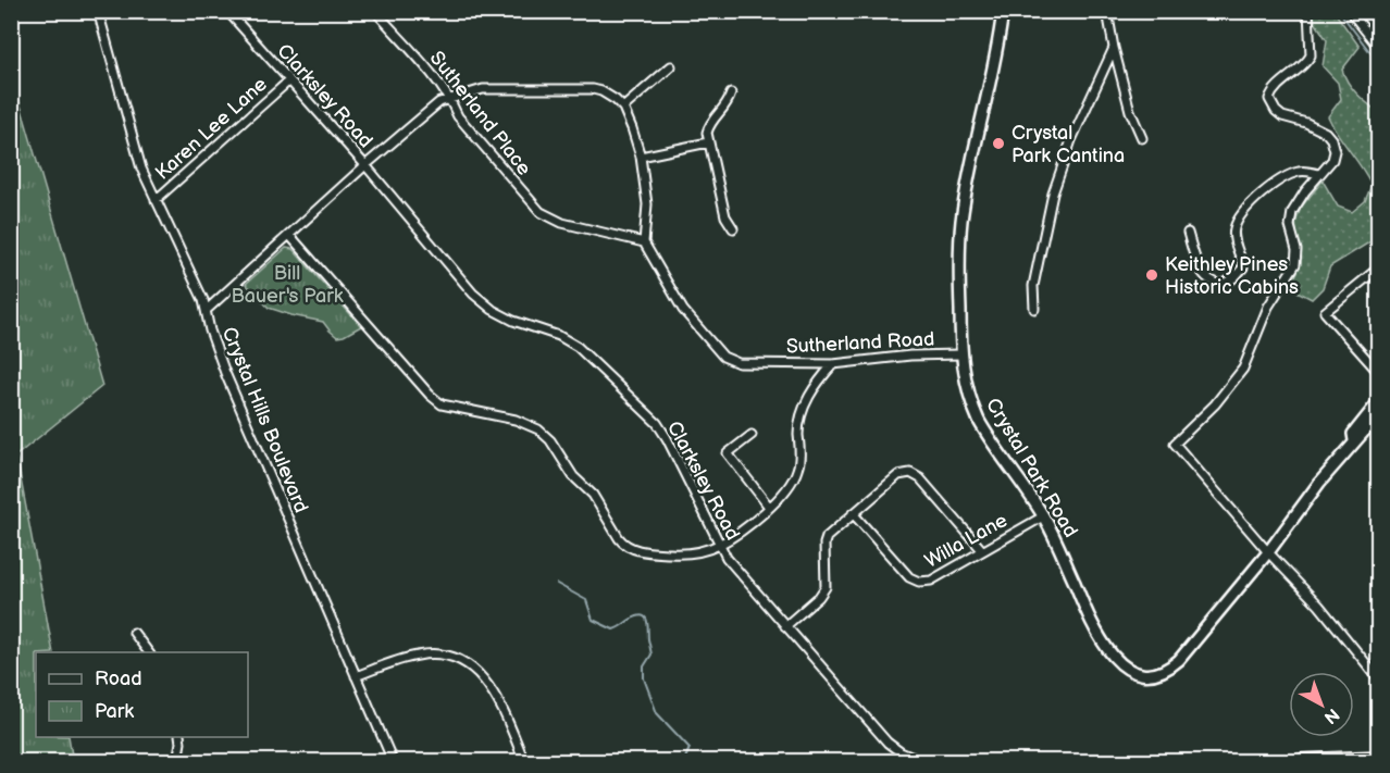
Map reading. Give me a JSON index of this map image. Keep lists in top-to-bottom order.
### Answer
{
  "streets": {
    "street": [
      "Clarksley Road",
      "Sutherland Place",
      "Karen Lee Lane",
      "Sutherland Road",
      "Crystal Hills Boulevard",
      "Crystal Park Road",
      "Willa Lane"
    ]
  },
  "crossings": [
    ["Clarksley Road", "Karen Lee Lane"],
    ["Sutherland Place", "Sutherland Road"],
    ["Karen Lee Lane", "Crystal Hills Boulevard"],
    ["Sutherland Road", "Crystal Park Road"],
    ["Crystal Park Road", "Willa Lane"]
  ],
  "parks": ["Bill Bauer's Park"],
  "places": ["Crystal Park Cantina", "Keithley Pines Historic Cabins"],
  "legend": ["Road", "Park"],
  "north": "bottom right"
}
